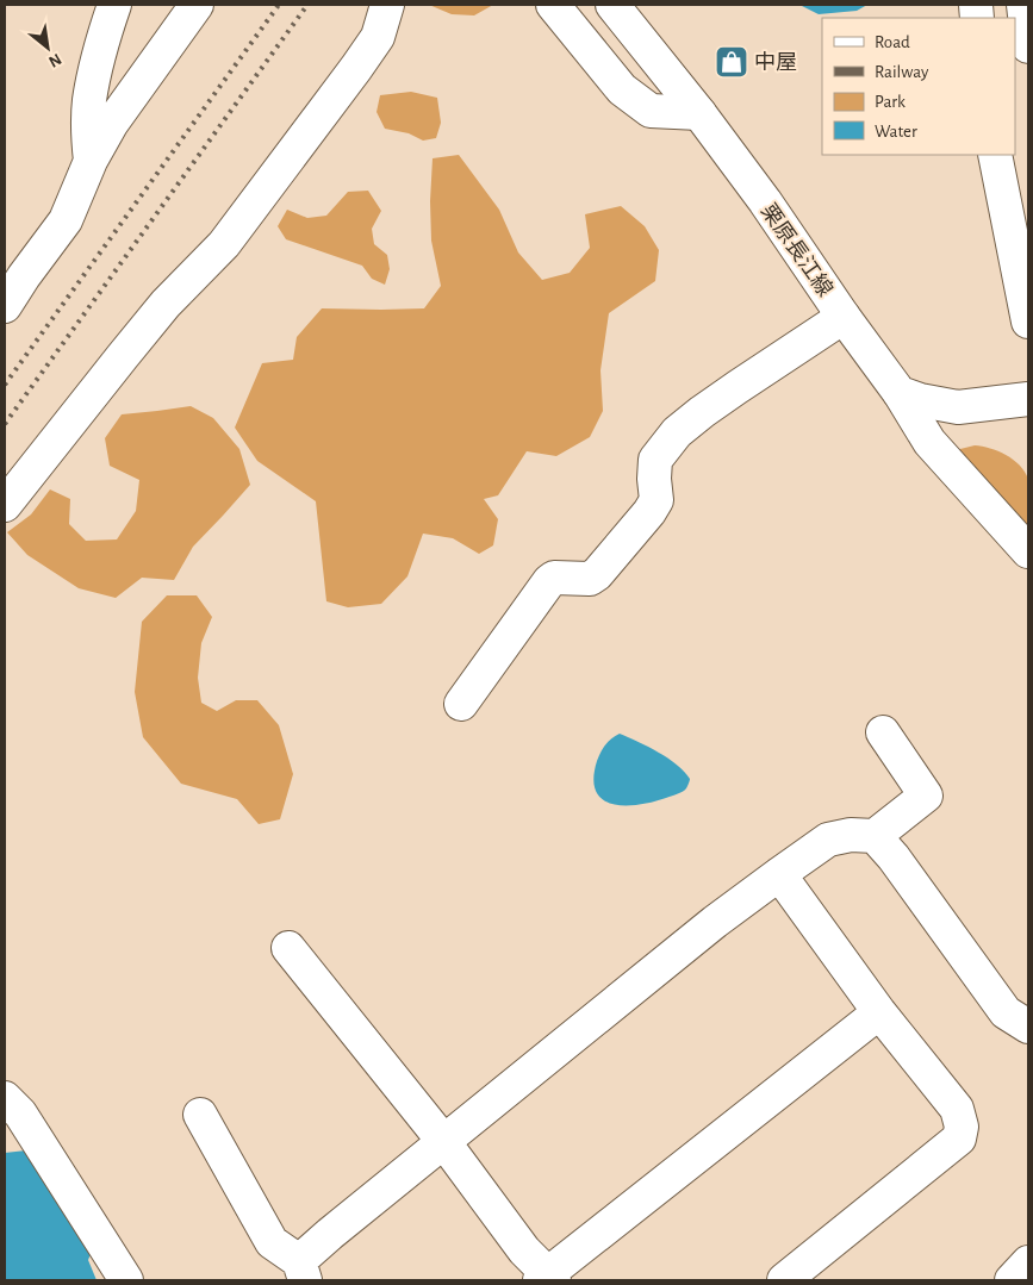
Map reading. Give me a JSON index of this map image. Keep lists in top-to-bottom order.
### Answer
{
  "streets": {
    "main road": ["栗原長江線"]
  },
  "places": {
    "shop": ["中屋"]
  },
  "legend": [
    "Road",
    "Railway",
    "Park",
    "Water"
  ],
  "north": "bottom right"
}
